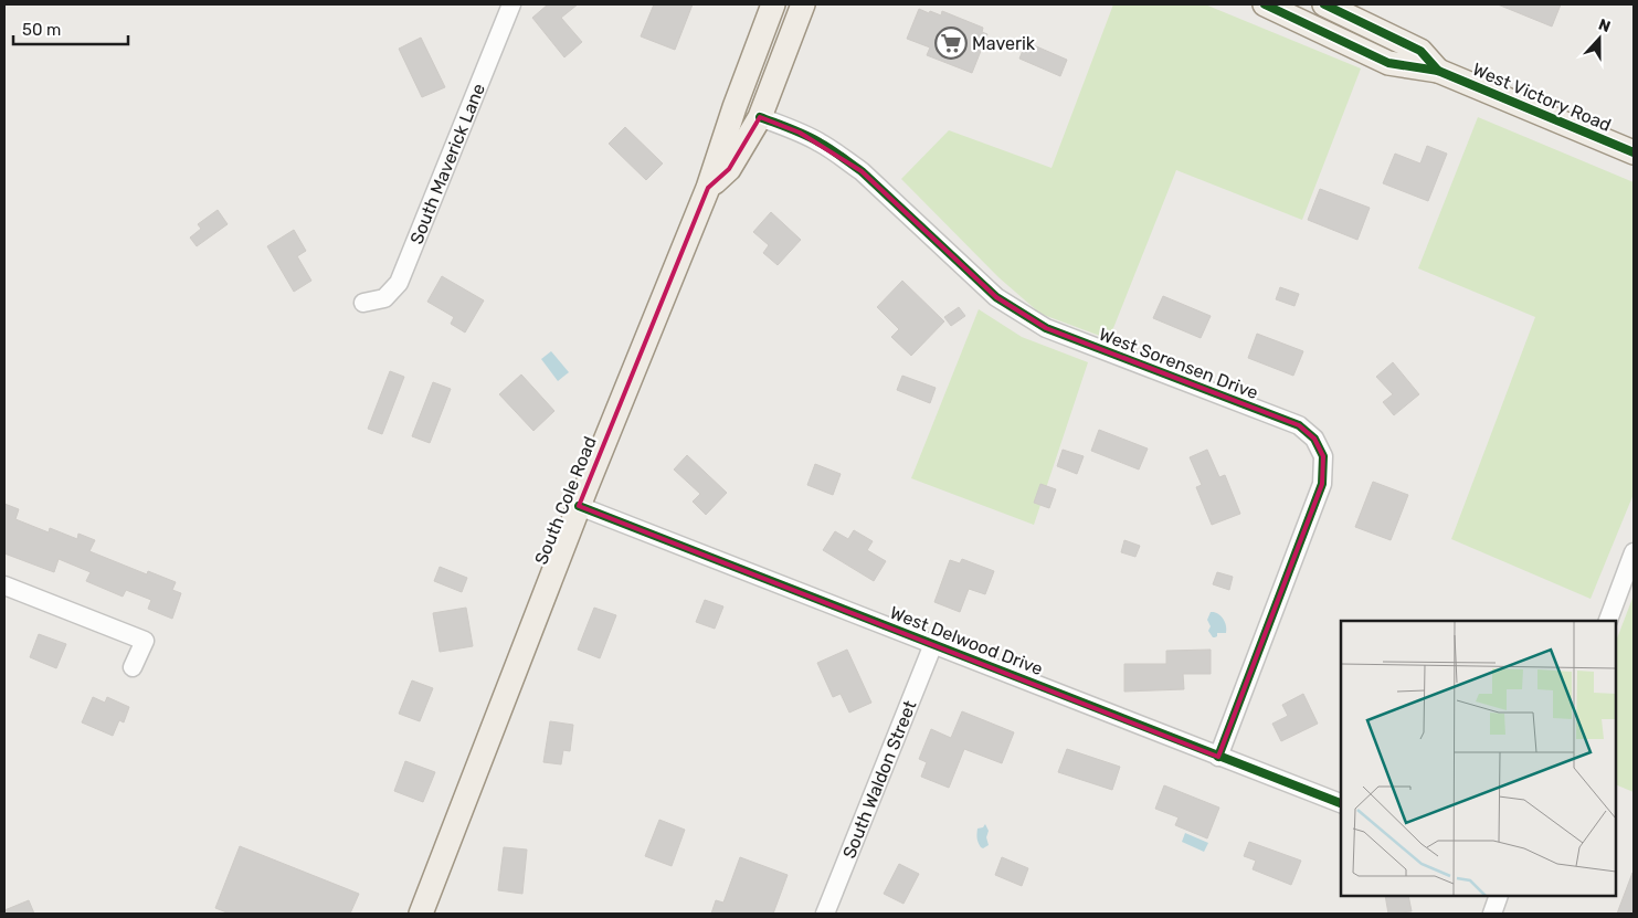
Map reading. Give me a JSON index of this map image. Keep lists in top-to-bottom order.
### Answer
{
  "streets": {
    "main road": ["West Victory Road", "South Cole Road"],
    "street": [
      "South Maverick Lane",
      "West Sorensen Drive",
      "West Delwood Drive",
      "South Waldon Street"
    ]
  },
  "crossings": [
    ["West Sorensen Drive", "South Cole Road"],
    ["West Sorensen Drive", "West Delwood Drive"],
    ["South Cole Road", "West Delwood Drive"],
    ["West Delwood Drive", "South Waldon Street"]
  ],
  "places": {
    "supermarket": ["Maverik"]
  },
  "scale_bar": "50 m",
  "north": "top"
}
